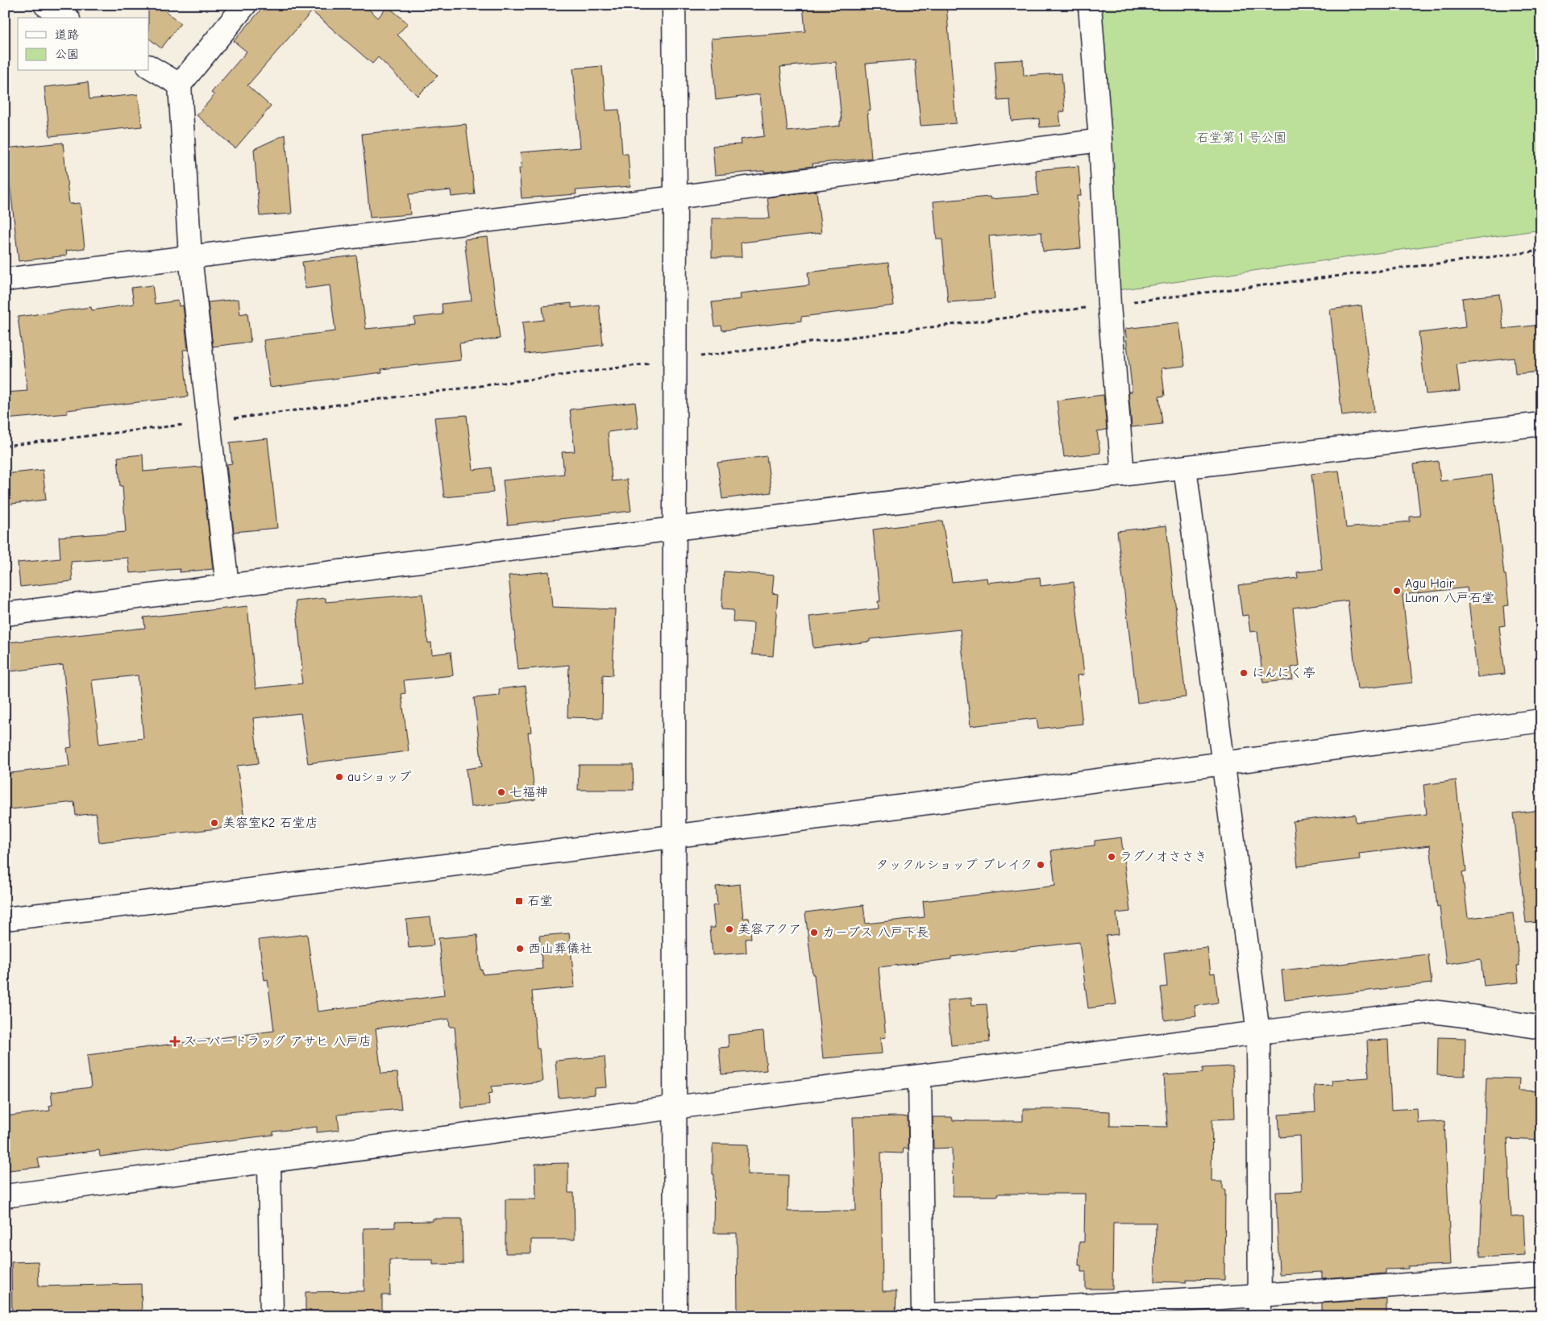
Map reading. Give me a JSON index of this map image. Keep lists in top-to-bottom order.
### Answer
{
  "parks": ["石堂第１号公園"],
  "places": {
    "other": [
      "Agu Hair Lunon 八戸石堂",
      "にんにく亭",
      "auショップ",
      "七福神",
      "美容室K2 石堂店",
      "ラグノオささき",
      "タックルショップ ブレイク",
      "美容アクア",
      "カーブス 八戸下長",
      "西山葬儀社"
    ],
    "transit": ["石堂"],
    "health": ["スーパードラッグ アサヒ 八戸店"]
  },
  "legend": ["道路", "公園"]
}
